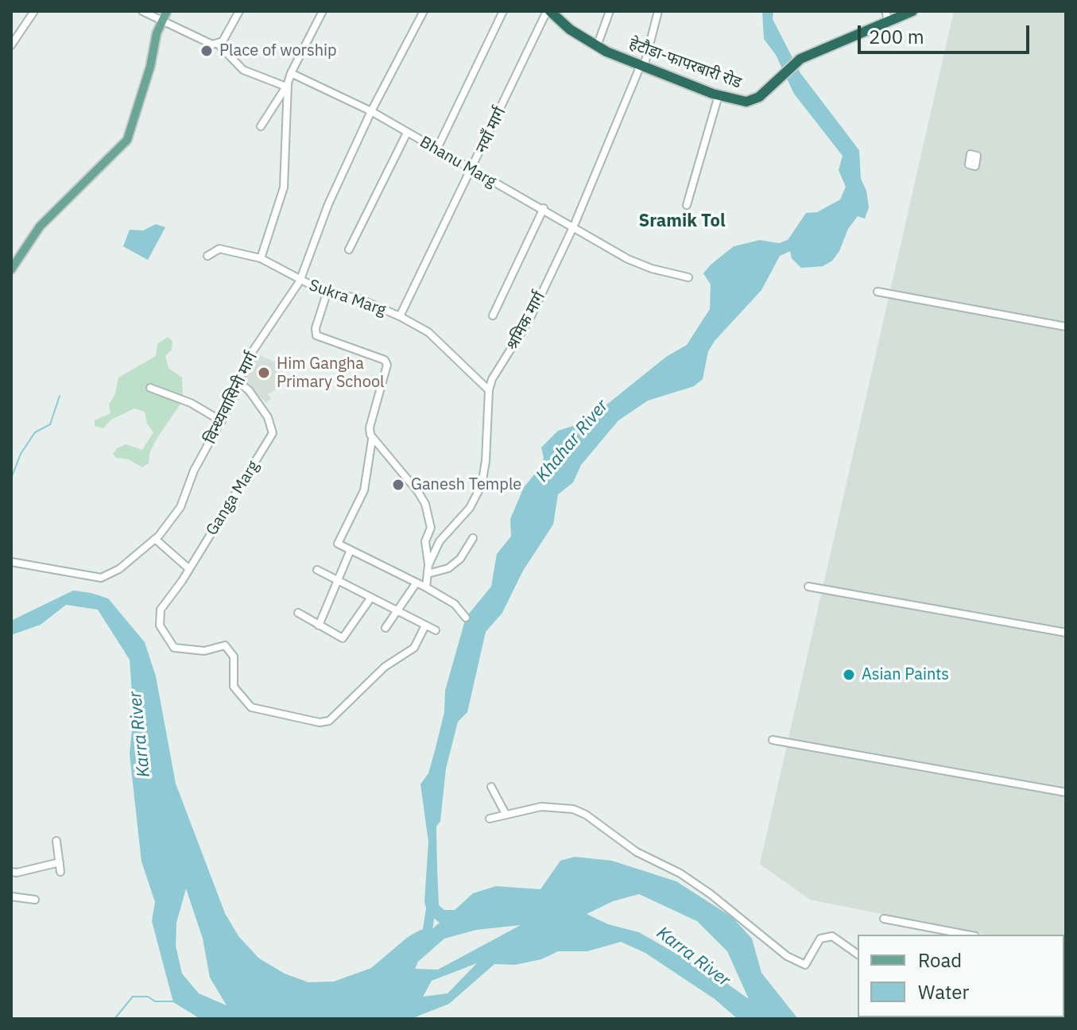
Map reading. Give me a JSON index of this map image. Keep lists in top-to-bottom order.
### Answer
{
  "streets": {
    "highway": ["हेटौडा-फापरबारी रोड"],
    "street": [
      "नयाँ मार्ग",
      "Bhanu Marg",
      "Sukra Marg",
      "श्रमिक मार्ग",
      "विन्ध्यवासिनी मार्ग",
      "Ganga Marg"
    ]
  },
  "crossings": [
    ["हेटौडा-फापरबारी रोड", "नयाँ मार्ग"],
    ["हेटौडा-फापरबारी रोड", "श्रमिक मार्ग"],
    ["नयाँ मार्ग", "Bhanu Marg"],
    ["नयाँ मार्ग", "Sukra Marg"],
    ["Bhanu Marg", "श्रमिक मार्ग"],
    ["Bhanu Marg", "विन्ध्यवासिनी मार्ग"],
    ["Sukra Marg", "श्रमिक मार्ग"],
    ["Sukra Marg", "विन्ध्यवासिनी मार्ग"],
    ["विन्ध्यवासिनी मार्ग", "Ganga Marg"]
  ],
  "districts": ["Sramik Tol"],
  "water": ["Khahar River", "Karra River"],
  "places": [
    "Place of worship",
    "Him Gangha Primary School",
    "Ganesh Temple",
    "Asian Paints"
  ],
  "legend": ["Road", "Water"],
  "scale_bar": "200 m"
}
